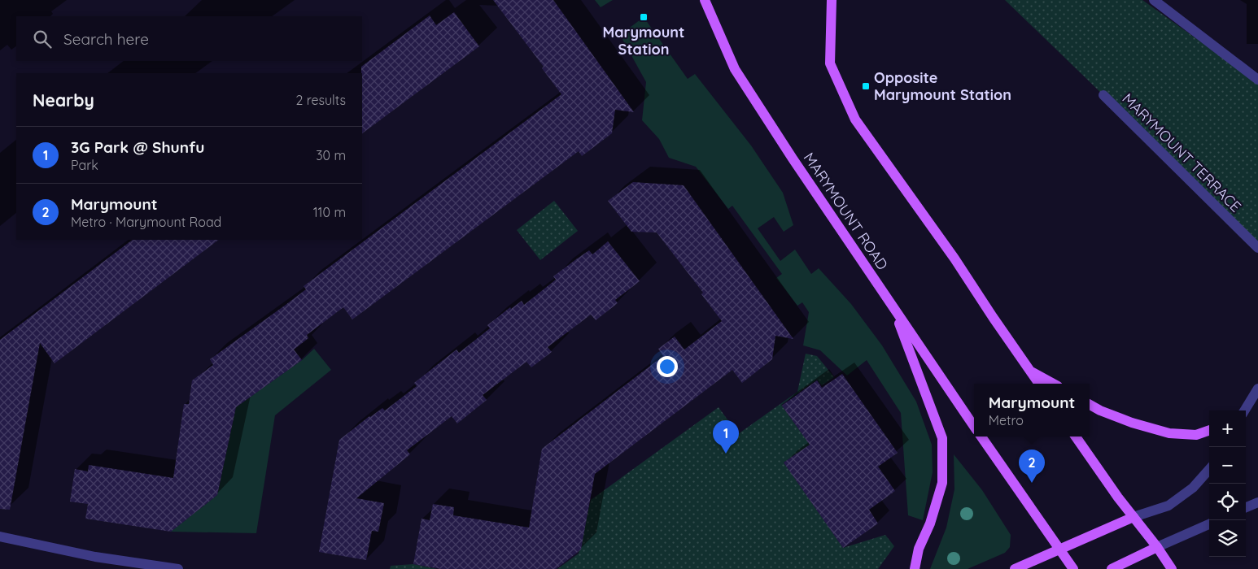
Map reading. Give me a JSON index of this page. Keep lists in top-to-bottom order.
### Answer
{
  "streets": {
    "main road": ["MARYMOUNT ROAD"],
    "street": ["MARYMOUNT TERRACE"]
  },
  "places": {
    "transit": ["Marymount Station", "Opposite Marymount Station"]
  },
  "page": {
    "search": "Search here",
    "heading": ["Nearby", "2 results"],
    "list": [
      {
        "mark": "1",
        "name": "3G Park @ Shunfu",
        "note": "Park",
        "value": "30 m"
      },
      {
        "mark": "2",
        "name": "Marymount",
        "note": "Metro · Marymount Road",
        "value": "110 m"
      }
    ],
    "popup": ["Marymount", "Metro"],
    "map_buttons": ["+", "−"],
    "pins": ["1", "2"]
  }
}
